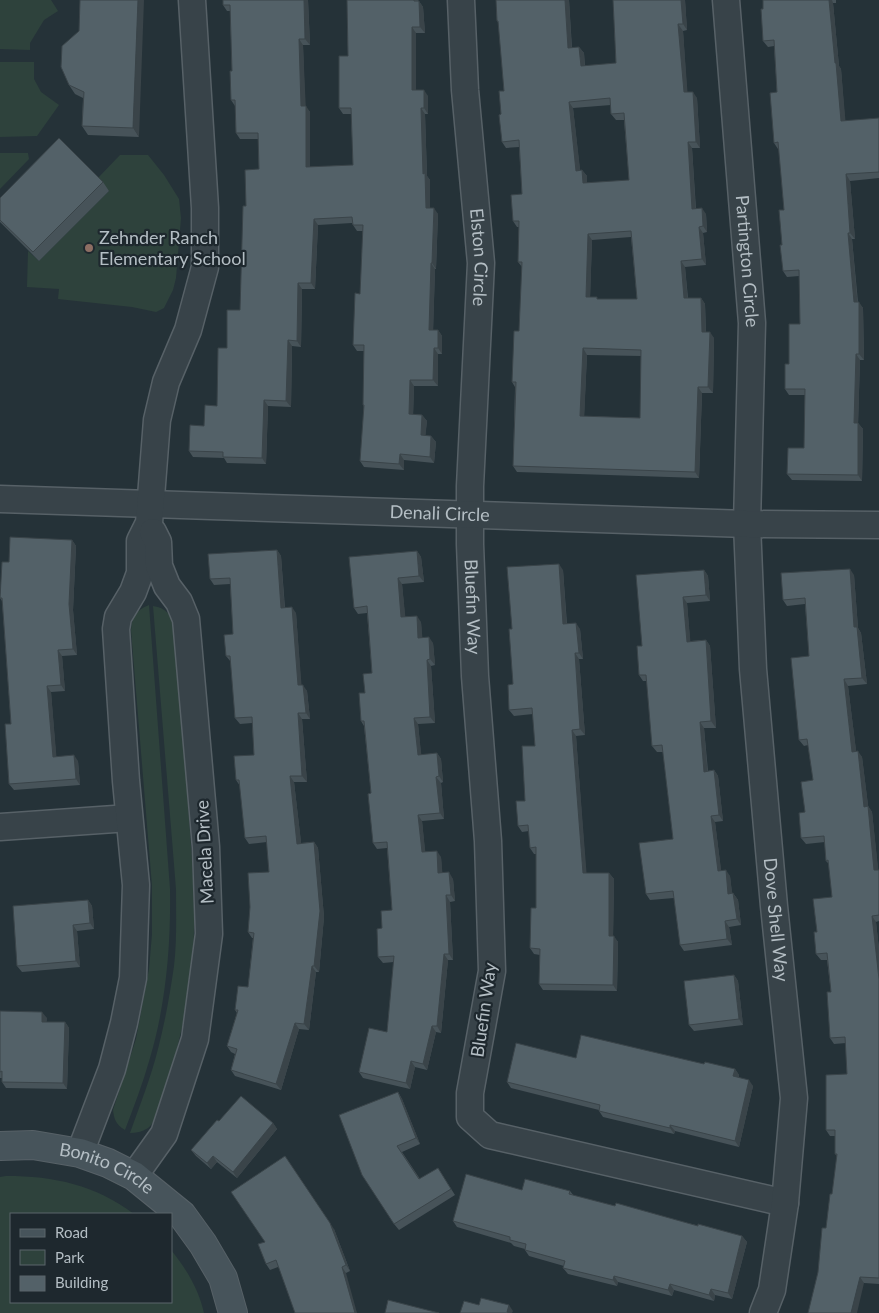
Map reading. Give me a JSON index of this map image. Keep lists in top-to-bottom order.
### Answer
{
  "streets": {
    "street": [
      "Elston Circle",
      "Partington Circle",
      "Denali Circle",
      "Bluefin Way",
      "Macela Drive",
      "Dove Shell Way",
      "Bonito Circle"
    ]
  },
  "crossings": [
    ["Elston Circle", "Denali Circle"],
    ["Elston Circle", "Bluefin Way"],
    ["Partington Circle", "Denali Circle"],
    ["Partington Circle", "Dove Shell Way"],
    ["Denali Circle", "Bluefin Way"],
    ["Denali Circle", "Macela Drive"],
    ["Denali Circle", "Dove Shell Way"],
    ["Bluefin Way", "Dove Shell Way"],
    ["Macela Drive", "Bonito Circle"]
  ],
  "places": ["Zehnder Ranch Elementary School"],
  "legend": ["Road", "Park", "Building"]
}
